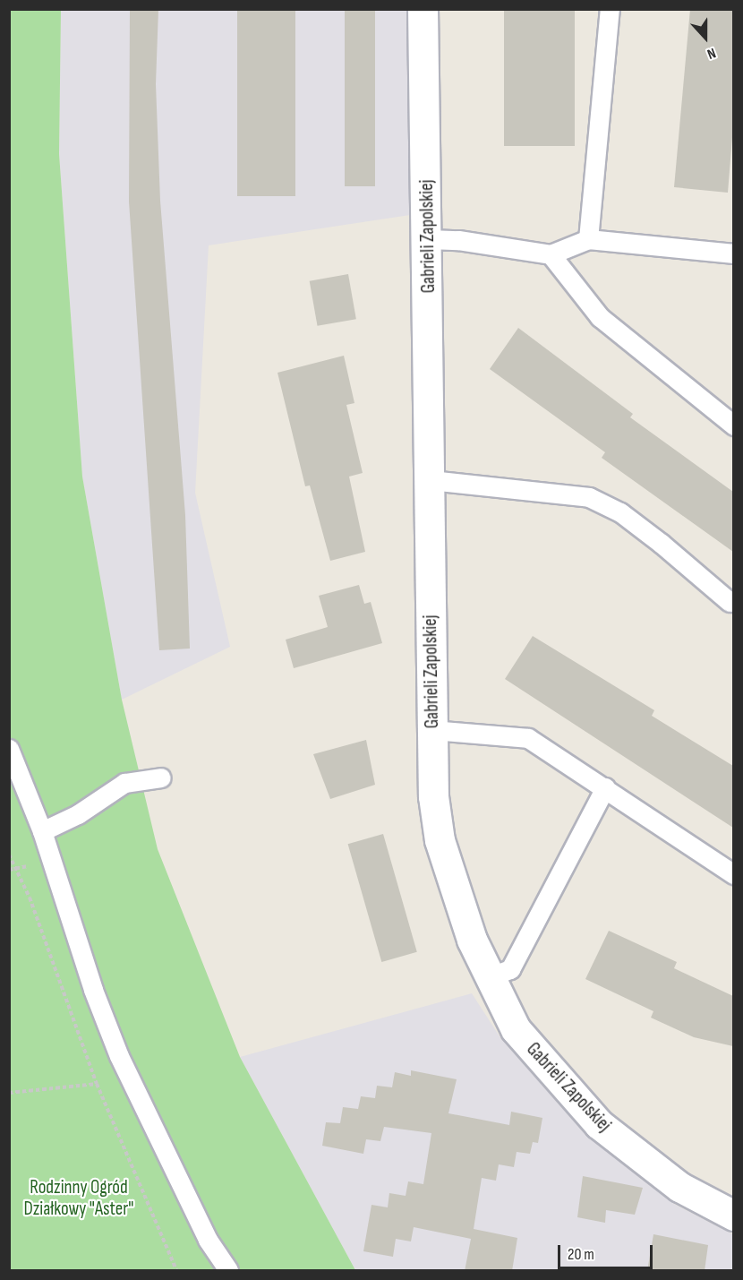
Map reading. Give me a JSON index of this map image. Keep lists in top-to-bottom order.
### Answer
{
  "streets": {
    "street": ["Gabrieli Zapolskiej"]
  },
  "parks": ["Rodzinny Ogród Działkowy \"Aster\""],
  "scale_bar": "20 m",
  "north": "bottom"
}
